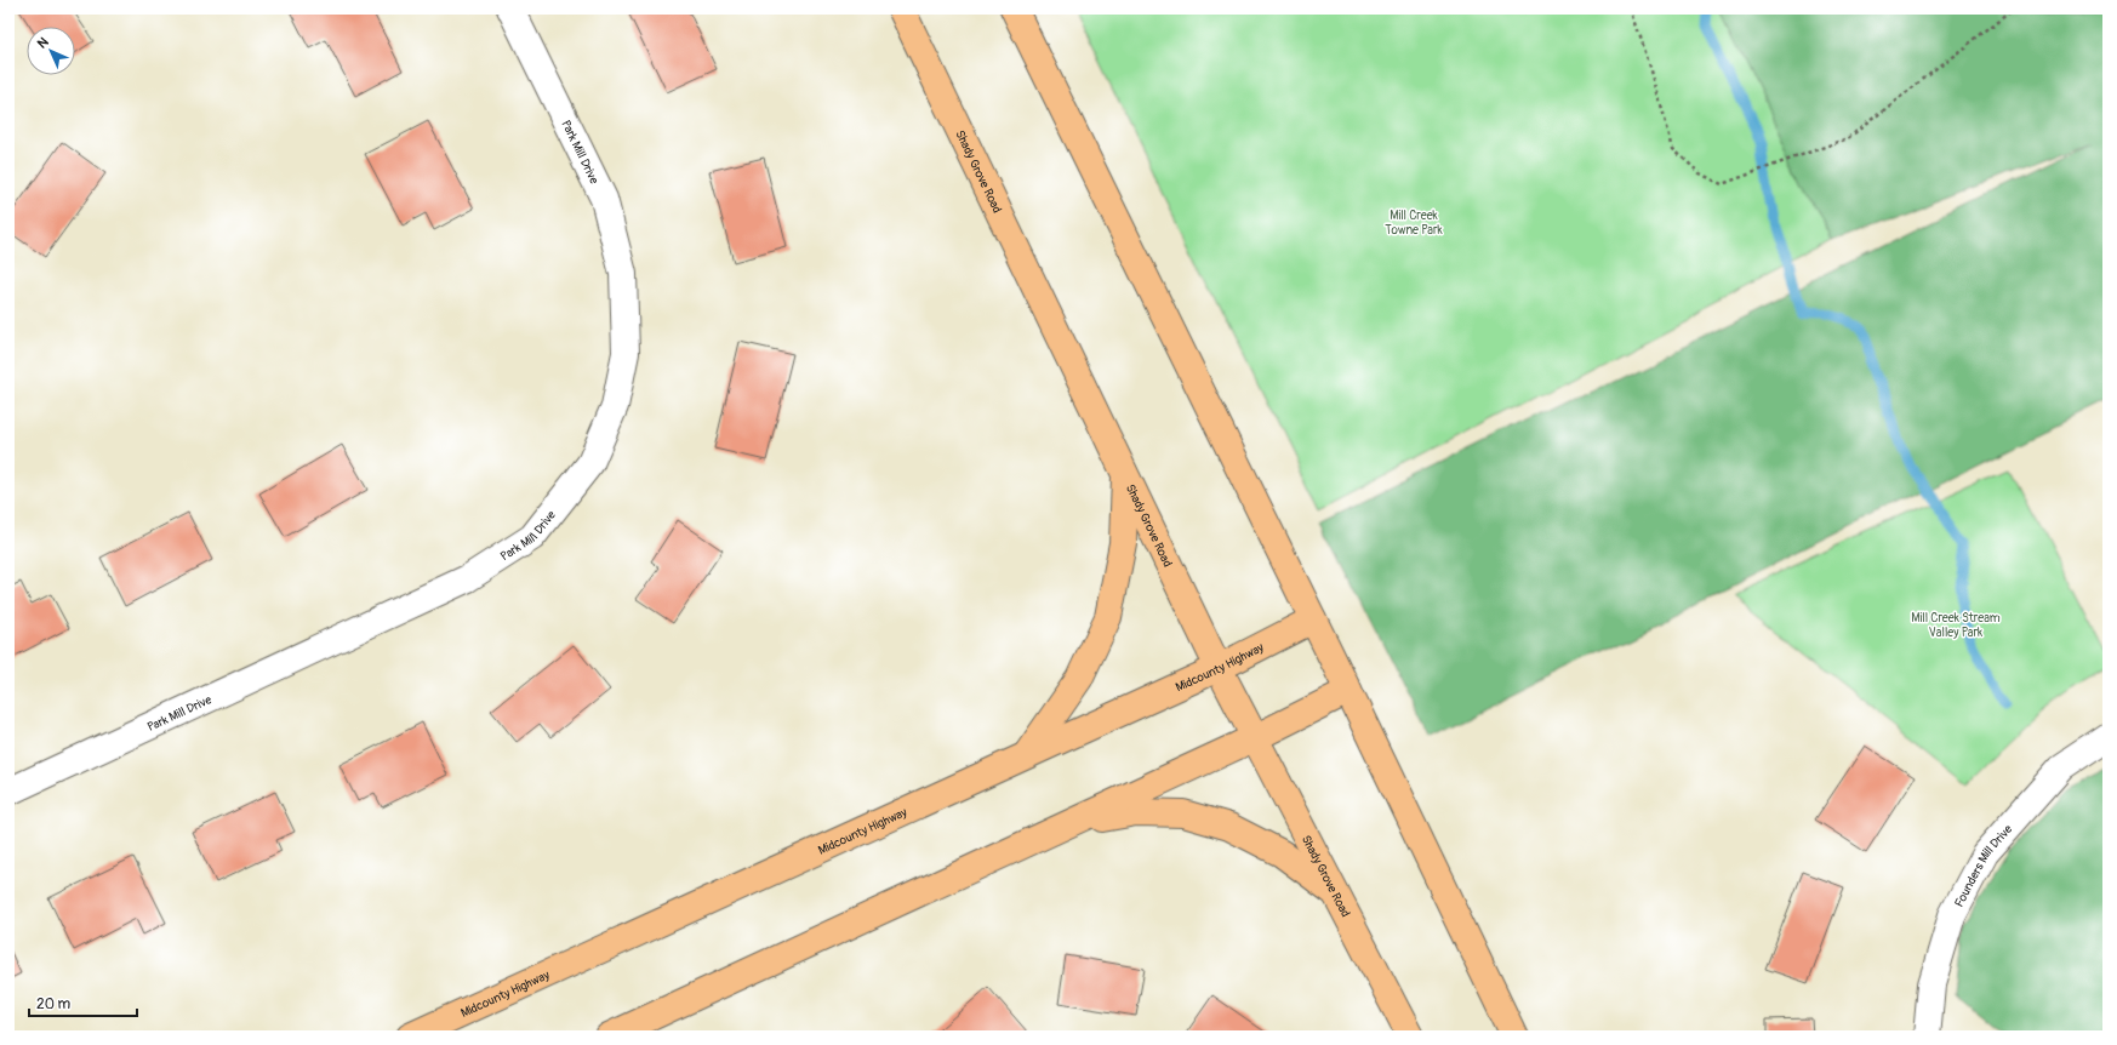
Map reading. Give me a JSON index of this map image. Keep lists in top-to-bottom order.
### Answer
{
  "streets": {
    "main road": ["Shady Grove Road", "Midcounty Highway"],
    "street": ["Park Mill Drive", "Founders Mill Drive"]
  },
  "crossings": [
    ["Shady Grove Road", "Midcounty Highway"]
  ],
  "parks": ["Mill Creek Towne Park", "Mill Creek Stream Valley Park"],
  "scale_bar": "20 m",
  "north": "top left"
}
